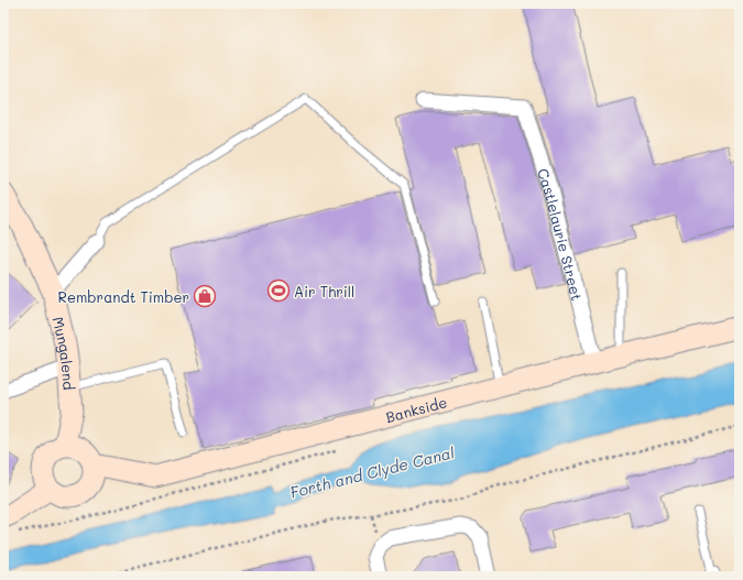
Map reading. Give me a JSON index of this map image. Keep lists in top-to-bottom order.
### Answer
{
  "streets": {
    "street": ["Castlelaurie Street", "Mungalend", "Bankside"]
  },
  "crossings": [
    ["Castlelaurie Street", "Bankside"],
    ["Mungalend", "Bankside"]
  ],
  "water": ["Forth and Clyde Canal"],
  "places": {
    "sports": ["Air Thrill"],
    "shop": ["Rembrandt Timber"]
  }
}
